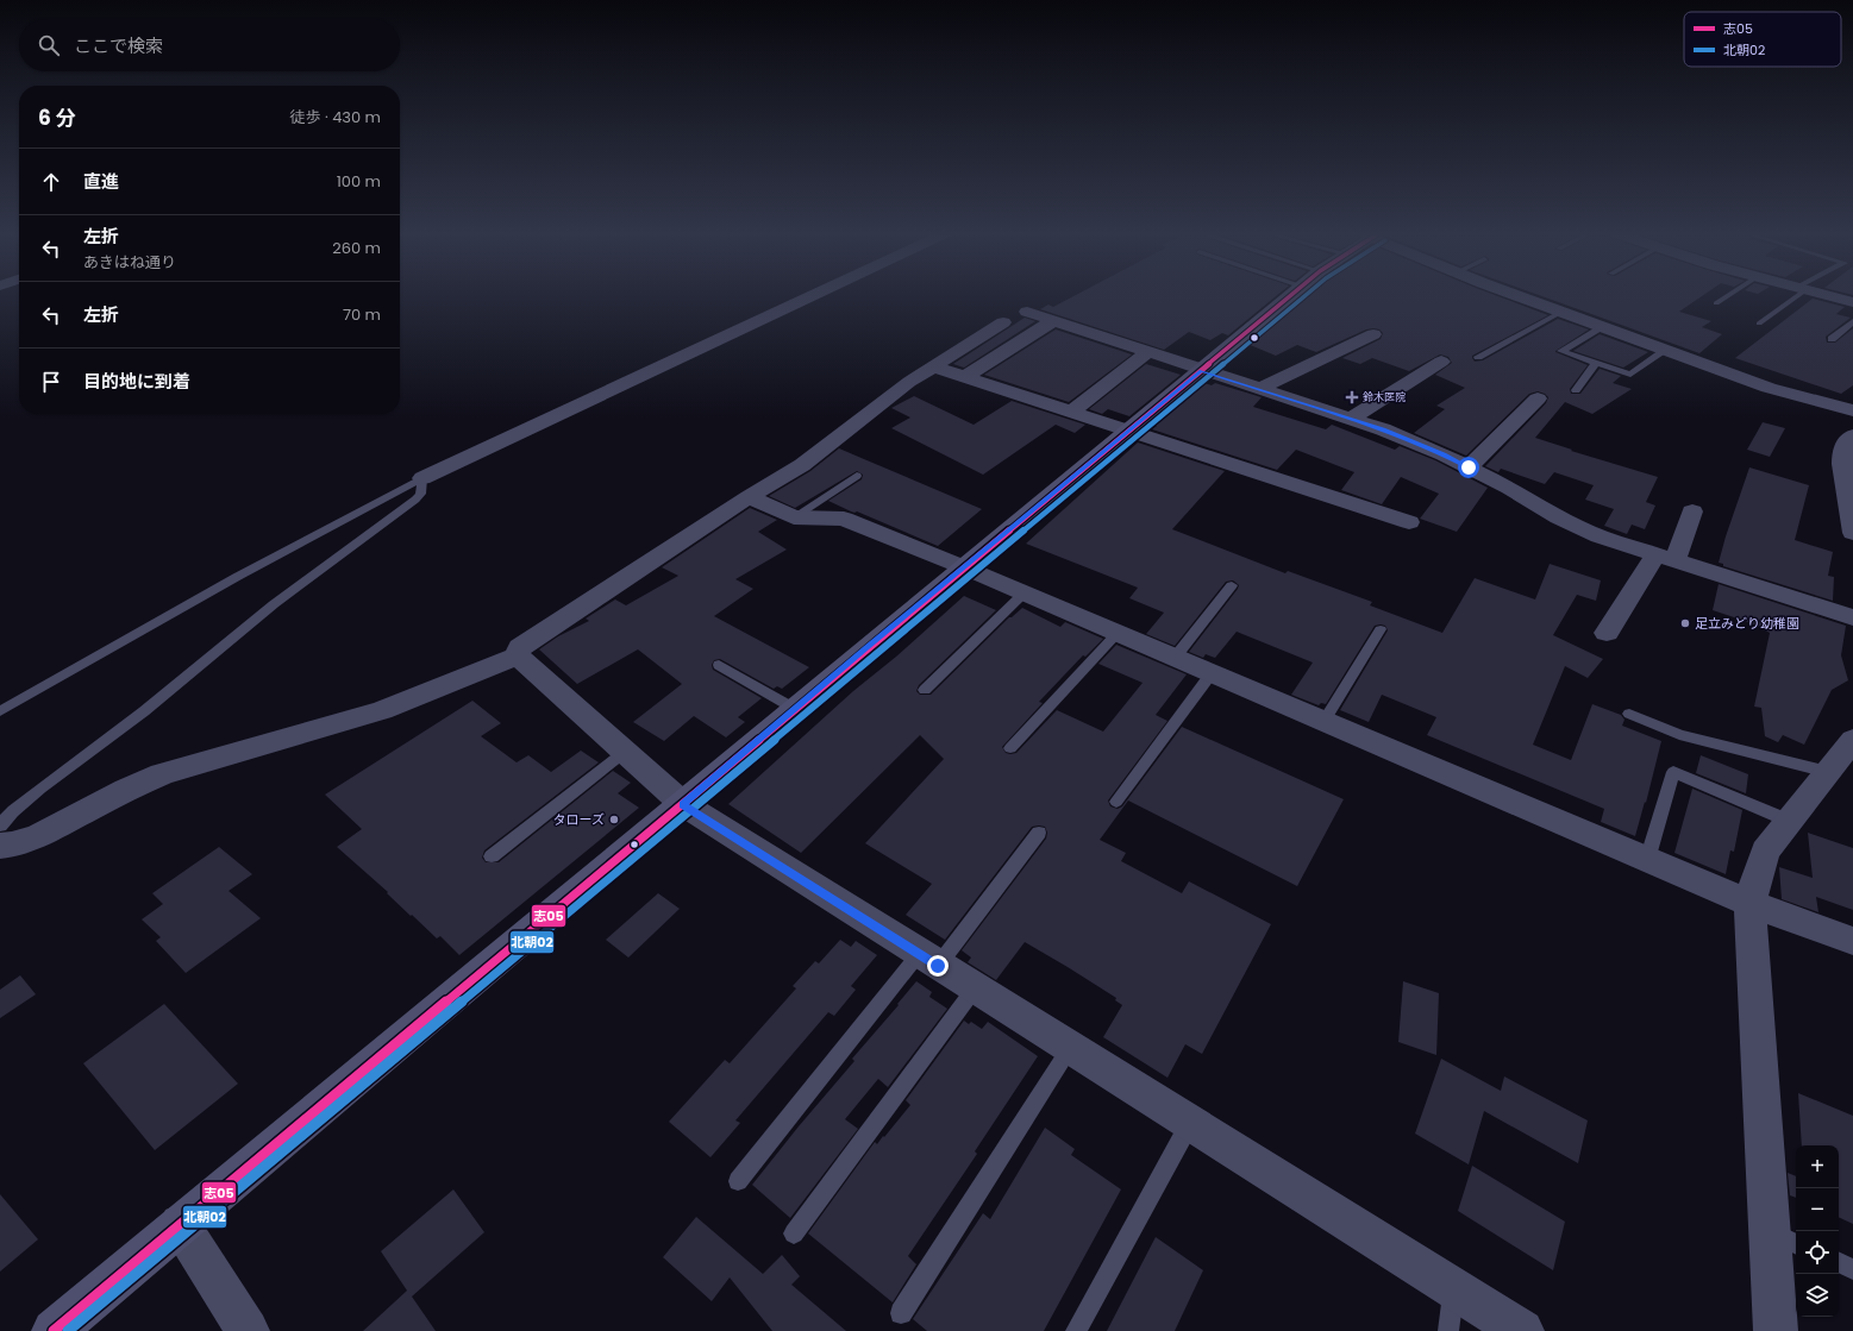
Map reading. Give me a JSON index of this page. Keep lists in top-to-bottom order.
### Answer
{
  "places": {
    "health": ["鈴木医院"],
    "other": ["足立みどり幼稚園", "タローズ"]
  },
  "lines": ["transit line 志05", "transit line 北朝02"],
  "legend": ["志05", "北朝02"],
  "page": {
    "search": "ここで検索",
    "heading": ["6 分", "徒歩 · 430 m"],
    "list": [
      ["直進", "100 m"],
      ["左折", "あきはね通り", "260 m"],
      ["左折", "70 m"],
      "目的地に到着"
    ],
    "map_buttons": ["+", "−"]
  }
}
